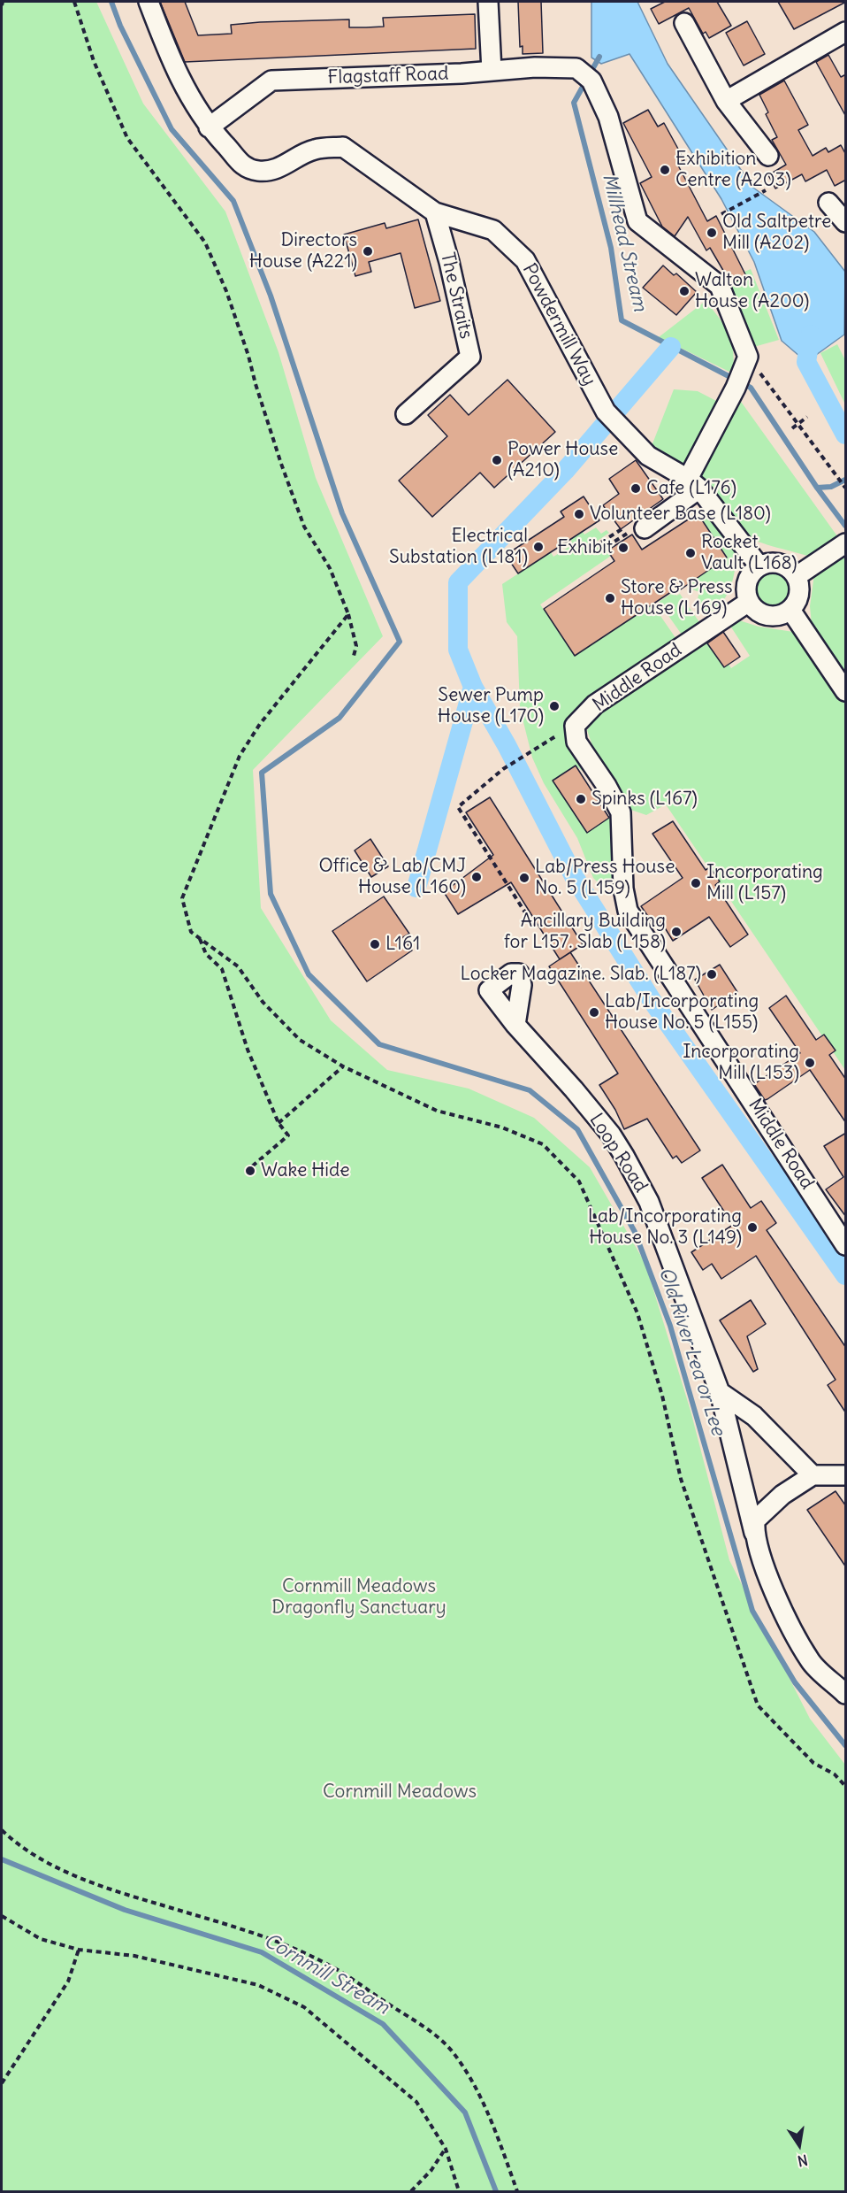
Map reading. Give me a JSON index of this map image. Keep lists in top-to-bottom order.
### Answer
{
  "streets": {
    "street": [
      "Flagstaff Road",
      "The Straits",
      "Powdermill Way",
      "Middle Road",
      "Loop Road"
    ]
  },
  "crossings": [
    ["Flagstaff Road", "Powdermill Way"],
    ["The Straits", "Powdermill Way"],
    ["Powdermill Way", "Middle Road"]
  ],
  "water": ["Millhead Stream", "Old River Lea or Lee", "Cornmill Stream"],
  "parks": ["Cornmill Meadows Dragonfly Sanctuary", "Cornmill Meadows"],
  "places": [
    "Exhibition Centre (A203)",
    "Old Saltpetre Mill (A202)",
    "Directors House (A221)",
    "Walton House (A200)",
    "Power House (A210)",
    "Cafe (L176)",
    "Volunteer Base (L180)",
    "Electrical Substation (L181)",
    "Exhibit",
    "Rocket Vault (L168)",
    "Store & Press House (L169)",
    "Sewer Pump House (L170)",
    "Spinks (L167)",
    "Office & Lab/CMJ House (L160)",
    "Lab/Press House No. 5 (L159)",
    "Incorporating Mill (L157)",
    "Ancillary Building for L157. Slab (L158)",
    "L161",
    "Locker Magazine. Slab. (L187)",
    "Lab/Incorporating House No. 5 (L155)",
    "Incorporating Mill (L153)",
    "Wake Hide",
    "Lab/Incorporating House No. 3 (L149)"
  ],
  "north": "bottom"
}
